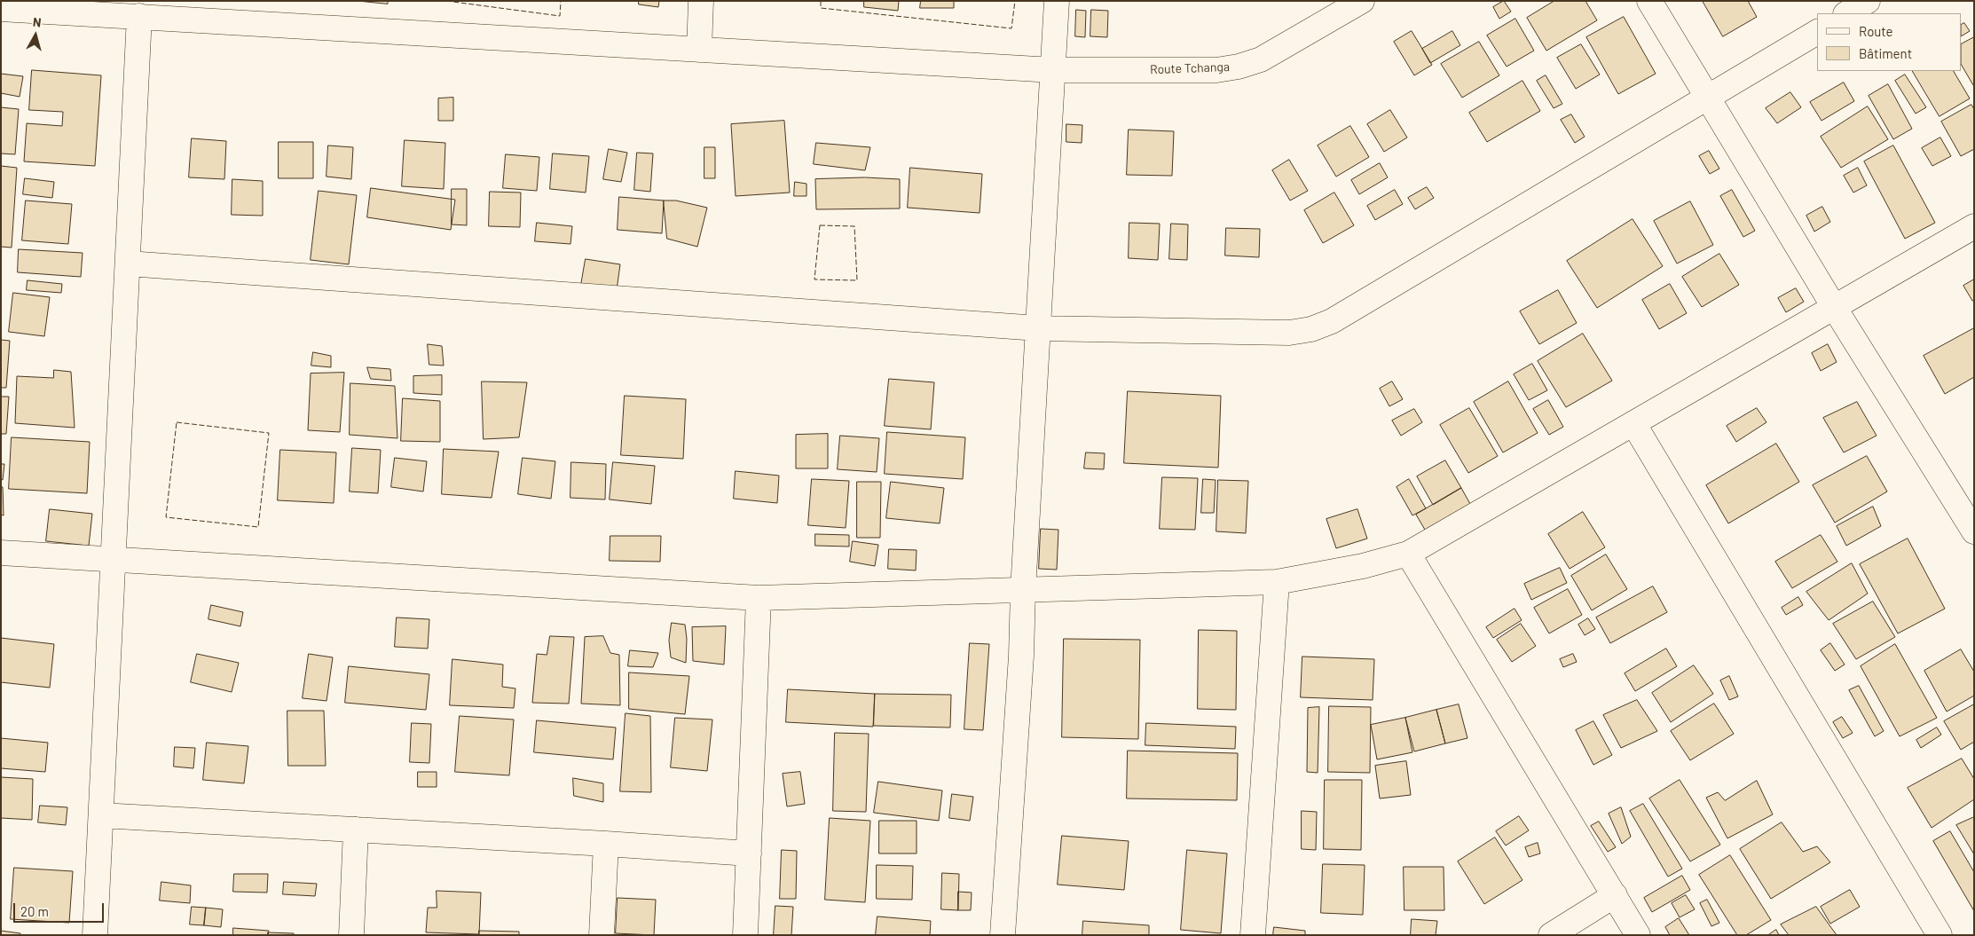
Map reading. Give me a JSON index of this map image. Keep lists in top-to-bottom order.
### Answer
{
  "streets": {
    "street": ["Route Tchanga"]
  },
  "legend": ["Route", "Bâtiment"],
  "scale_bar": "20 m",
  "north": "top"
}
